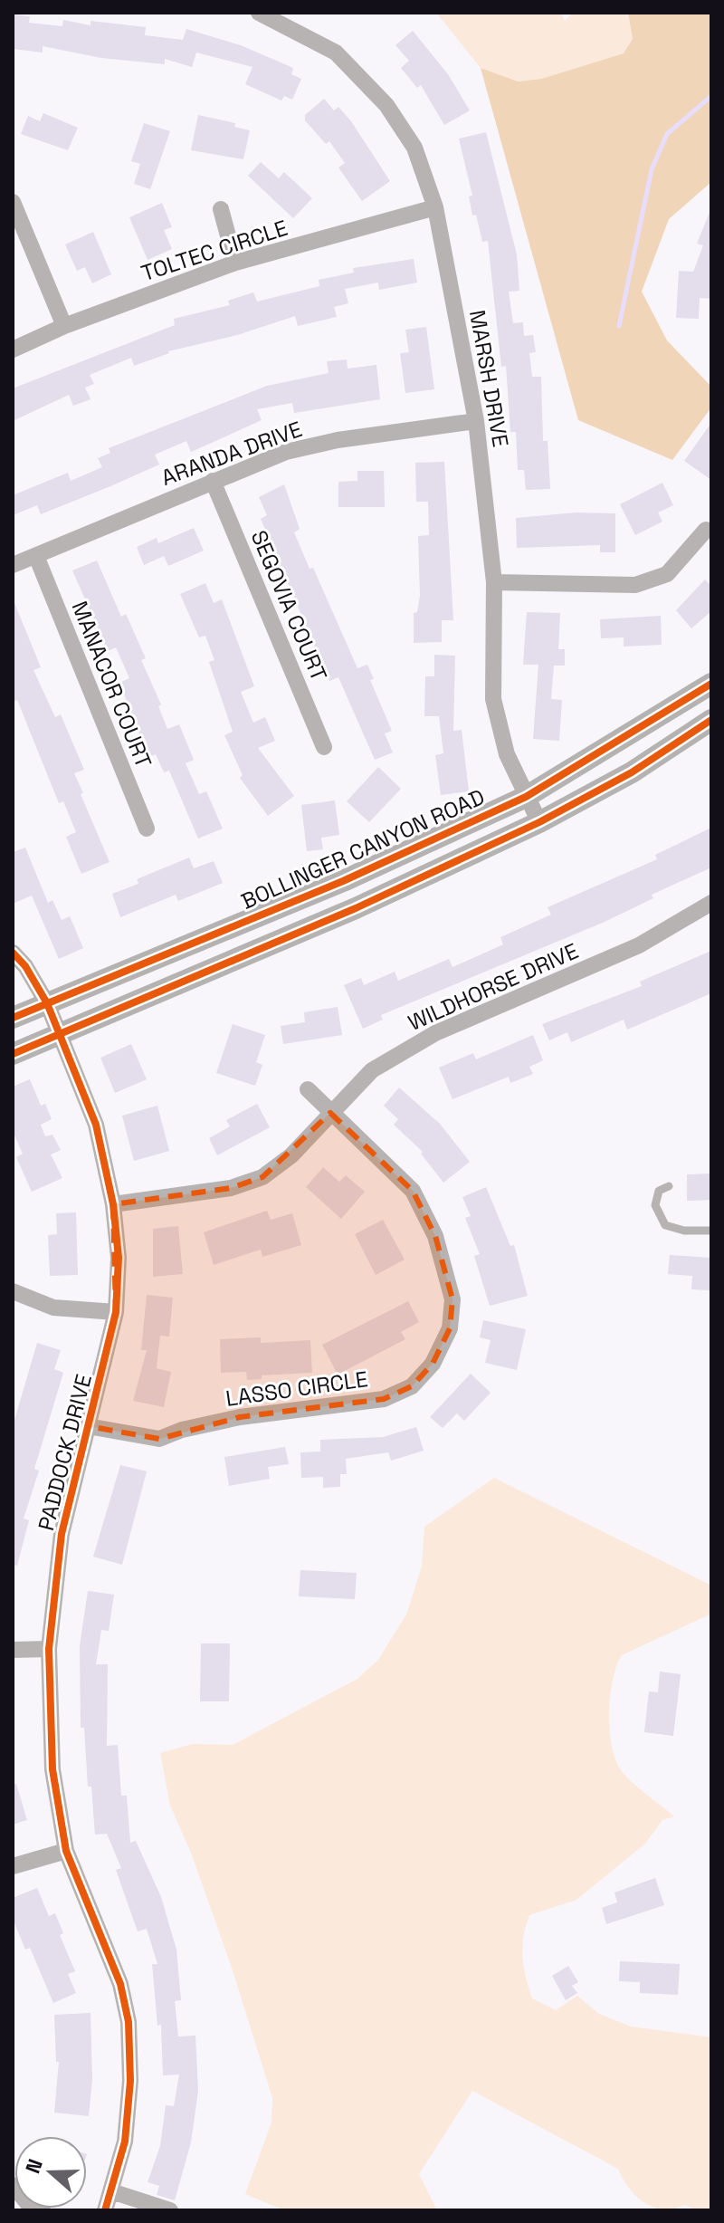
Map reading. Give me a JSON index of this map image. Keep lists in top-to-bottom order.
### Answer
{
  "streets": {
    "main road": ["BOLLINGER CANYON ROAD"],
    "street": [
      "TOLTEC CIRCLE",
      "MARSH DRIVE",
      "ARANDA DRIVE",
      "SEGOVIA COURT",
      "MANACOR COURT",
      "WILDHORSE DRIVE",
      "LASSO CIRCLE",
      "PADDOCK DRIVE"
    ]
  },
  "crossings": [
    ["TOLTEC CIRCLE", "MARSH DRIVE"],
    ["MARSH DRIVE", "ARANDA DRIVE"],
    ["MARSH DRIVE", "BOLLINGER CANYON ROAD"],
    ["ARANDA DRIVE", "SEGOVIA COURT"],
    ["ARANDA DRIVE", "MANACOR COURT"],
    ["BOLLINGER CANYON ROAD", "PADDOCK DRIVE"],
    ["WILDHORSE DRIVE", "LASSO CIRCLE"],
    ["WILDHORSE DRIVE", "PADDOCK DRIVE"],
    ["LASSO CIRCLE", "PADDOCK DRIVE"]
  ],
  "north": "left"
}
